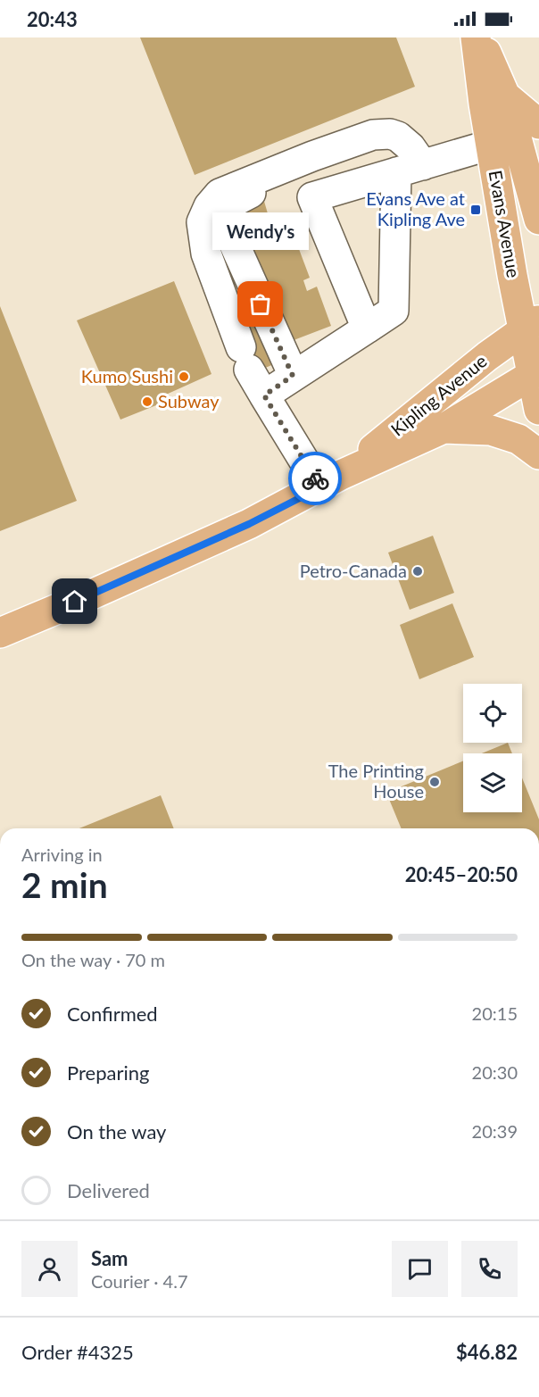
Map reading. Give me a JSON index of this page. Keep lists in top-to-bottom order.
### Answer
{
  "streets": {
    "main road": ["Evans Avenue", "Kipling Avenue"]
  },
  "crossings": [
    ["Evans Avenue", "Kipling Avenue"]
  ],
  "places": {
    "transit": ["Evans Ave at Kipling Ave"],
    "other": [
      "Wendy's",
      "Kumo Sushi",
      "Subway",
      "Petro-Canada",
      "The Printing House"
    ]
  },
  "page": {
    "status": "20:43",
    "bubble": "Wendy's",
    "heading": ["2 min", "Arriving in", "20:45–20:50"],
    "panel": [
      "Sam",
      "Courier · 4.7",
      "Order #4325",
      "$46.82"
    ],
    "bar": "On the way · 70 m",
    "list": [
      ["Confirmed", "20:15"],
      ["Preparing", "20:30"],
      ["On the way", "20:39"],
      "Delivered"
    ]
  }
}
